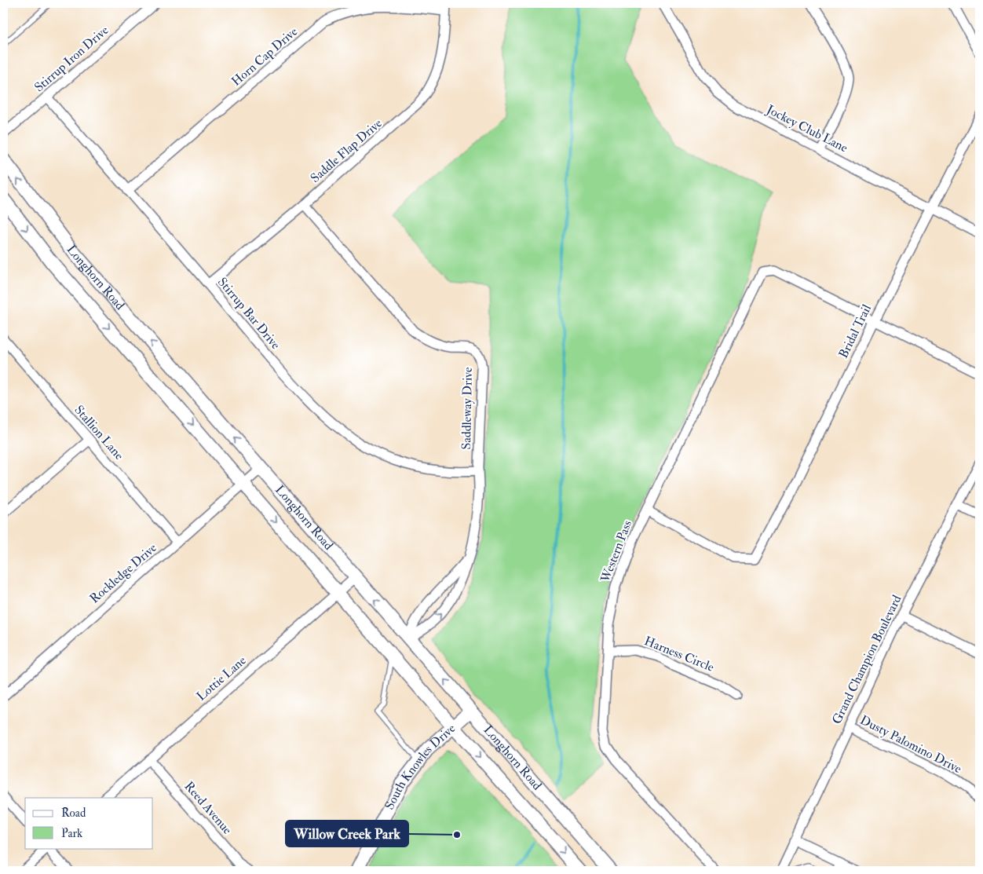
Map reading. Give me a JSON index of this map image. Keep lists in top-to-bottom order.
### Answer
{
  "streets": {
    "main road": ["Longhorn Road", "South Knowles Drive"],
    "street": [
      "Horn Cap Drive",
      "Stirrup Iron Drive",
      "Jockey Club Lane",
      "Saddle Flap Drive",
      "Stirrup Bar Drive",
      "Bridal Trail",
      "Saddleway Drive",
      "Stallion Lane",
      "Western Pass",
      "Rockledge Drive",
      "Harness Circle",
      "Grand Champion Boulevard",
      "Lottie Lane",
      "Dusty Palomino Drive",
      "Reed Avenue"
    ]
  },
  "crossings": [
    ["Horn Cap Drive", "Saddle Flap Drive"],
    ["Horn Cap Drive", "Stirrup Bar Drive"],
    ["Stirrup Iron Drive", "Stirrup Bar Drive"],
    ["Jockey Club Lane", "Bridal Trail"],
    ["Saddle Flap Drive", "Stirrup Bar Drive"],
    ["Saddle Flap Drive", "Saddleway Drive"],
    ["Longhorn Road", "Saddleway Drive"],
    ["Longhorn Road", "Rockledge Drive"],
    ["Longhorn Road", "Lottie Lane"],
    ["Longhorn Road", "South Knowles Drive"],
    ["Stirrup Bar Drive", "Saddleway Drive"],
    ["Bridal Trail", "Western Pass"],
    ["Stallion Lane", "Rockledge Drive"],
    ["Western Pass", "Harness Circle"],
    ["Grand Champion Boulevard", "Dusty Palomino Drive"],
    ["Lottie Lane", "Reed Avenue"]
  ],
  "places": ["Willow Creek Park"],
  "legend": ["Road", "Park"]
}
